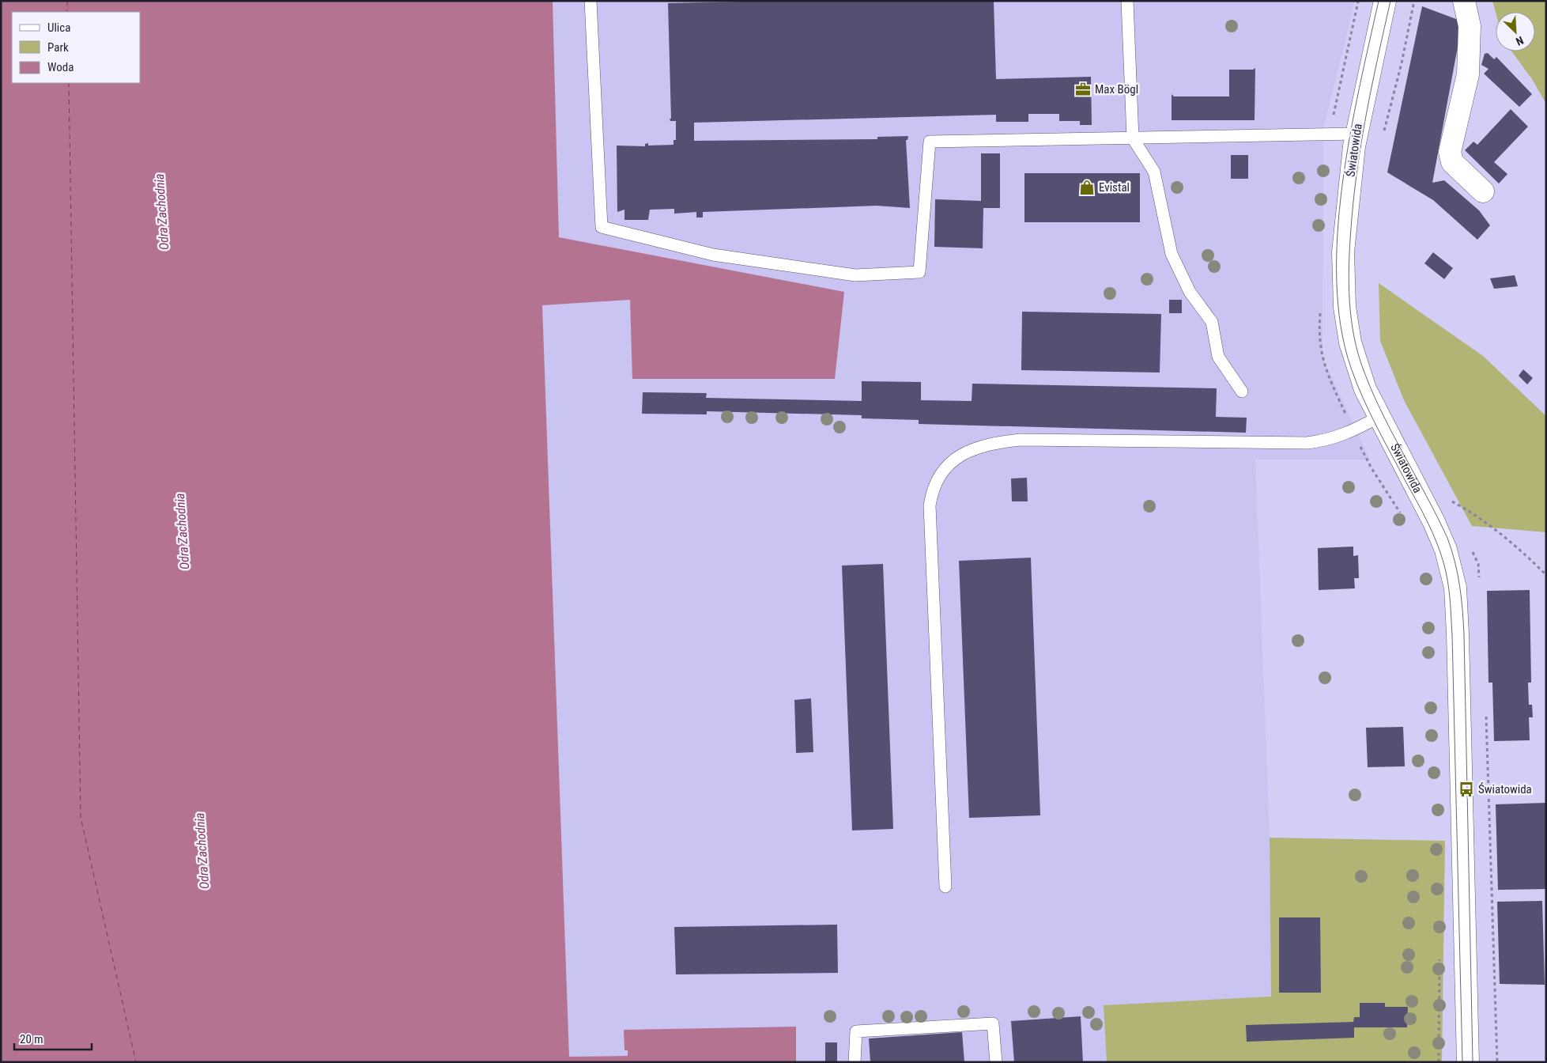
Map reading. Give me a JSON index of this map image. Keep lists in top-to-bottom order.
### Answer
{
  "streets": {
    "street": ["Światowida"]
  },
  "water": ["Odra Zachodnia"],
  "places": {
    "office": ["Max Bögl"],
    "shop": ["Evistal"],
    "bus stop": ["Światowida"]
  },
  "legend": ["Ulica", "Park", "Woda"],
  "scale_bar": "20 m",
  "north": "bottom right"
}
